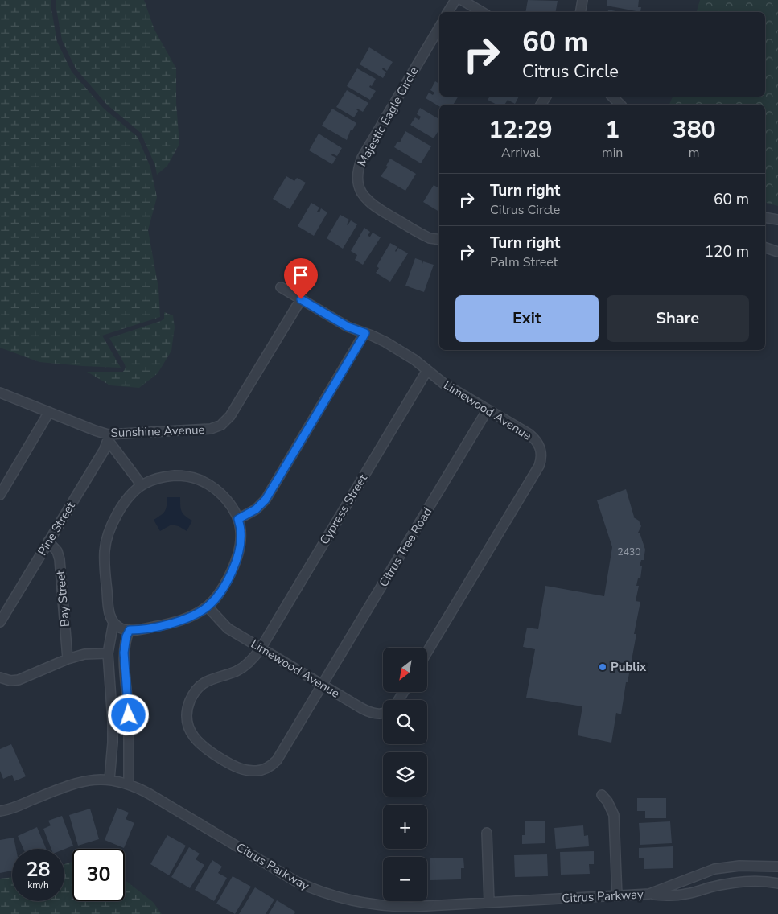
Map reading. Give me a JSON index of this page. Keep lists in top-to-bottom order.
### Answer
{
  "streets": {
    "street": [
      "Majestic Eagle Circle",
      "Limewood Avenue",
      "Sunshine Avenue",
      "Cypress Street",
      "Pine Street",
      "Citrus Tree Road",
      "Bay Street",
      "Citrus Parkway"
    ]
  },
  "crossings": [
    ["Limewood Avenue", "Sunshine Avenue"],
    ["Limewood Avenue", "Cypress Street"],
    ["Limewood Avenue", "Citrus Tree Road"],
    ["Sunshine Avenue", "Pine Street"],
    ["Cypress Street", "Citrus Tree Road"],
    ["Pine Street", "Bay Street"]
  ],
  "places": ["Publix"],
  "house_numbers": ["2430"],
  "north": "bottom left",
  "page": {
    "turn": ["60 m", "Citrus Circle"],
    "eta": [
      "12:29",
      "Arrival",
      "1",
      "min",
      "380",
      "m"
    ],
    "list": [
      {
        "name": "Turn right",
        "note": "Citrus Circle",
        "value": "60 m"
      },
      {
        "name": "Turn right",
        "note": "Palm Street",
        "value": "120 m"
      }
    ],
    "buttons": ["Exit", "Share"],
    "map_buttons": ["+", "−"],
    "speed": "28 km/h",
    "limit": "30"
  }
}
